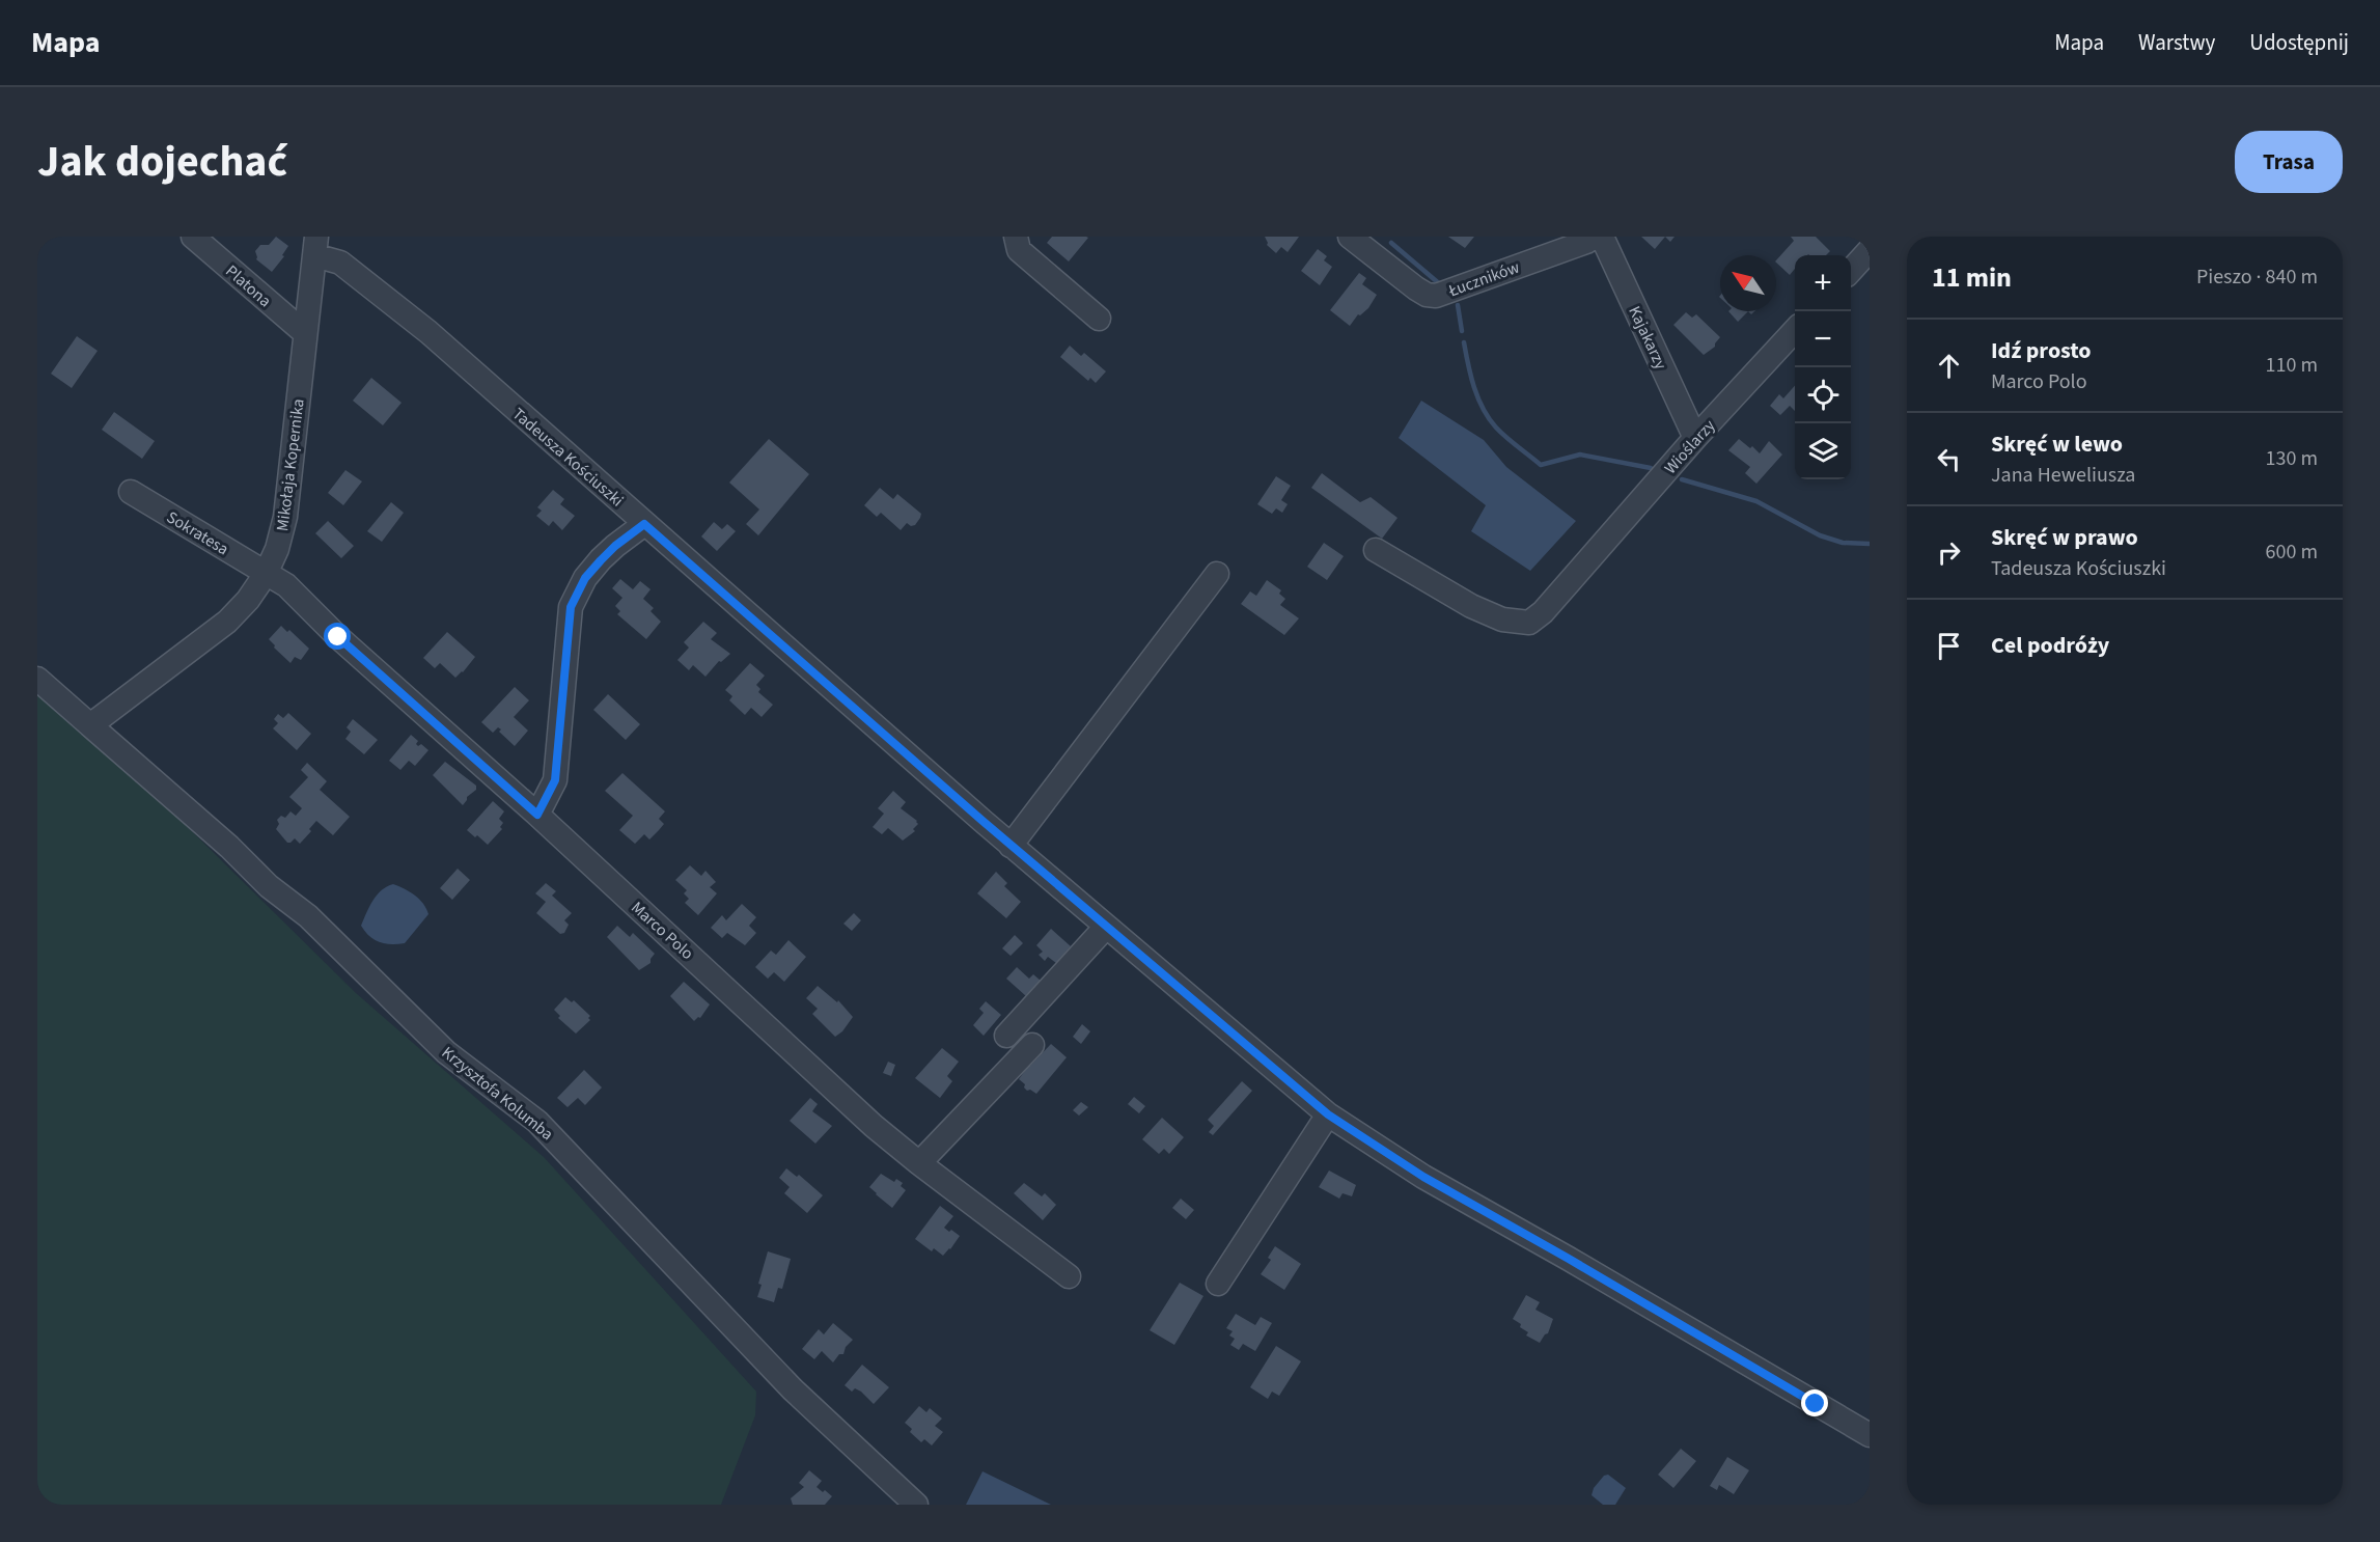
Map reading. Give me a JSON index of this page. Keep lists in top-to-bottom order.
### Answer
{
  "streets": {
    "street": [
      "Łuczników",
      "Platona",
      "Kajakarzy",
      "Wioślarzy",
      "Tadeusza Kościuszki",
      "Mikołaja Kopernika",
      "Sokratesa",
      "Marco Polo",
      "Krzysztofa Kolumba"
    ]
  },
  "crossings": [
    ["Platona", "Mikołaja Kopernika"],
    ["Kajakarzy", "Wioślarzy"],
    ["Tadeusza Kościuszki", "Mikołaja Kopernika"],
    ["Mikołaja Kopernika", "Sokratesa"],
    ["Mikołaja Kopernika", "Marco Polo"],
    ["Mikołaja Kopernika", "Krzysztofa Kolumba"],
    ["Sokratesa", "Marco Polo"]
  ],
  "north": "top left",
  "page": {
    "header": "Mapa",
    "nav": ["Mapa", "Warstwy", "Udostępnij"],
    "title": "Jak dojechać",
    "buttons": "Trasa",
    "heading": ["11 min", "Pieszo · 840 m"],
    "map_buttons": ["+", "−"],
    "list": [
      ["Idź prosto", "Marco Polo", "110 m"],
      ["Skręć w lewo", "Jana Heweliusza", "130 m"],
      ["Skręć w prawo", "Tadeusza Kościuszki", "600 m"],
      "Cel podróży"
    ]
  }
}
